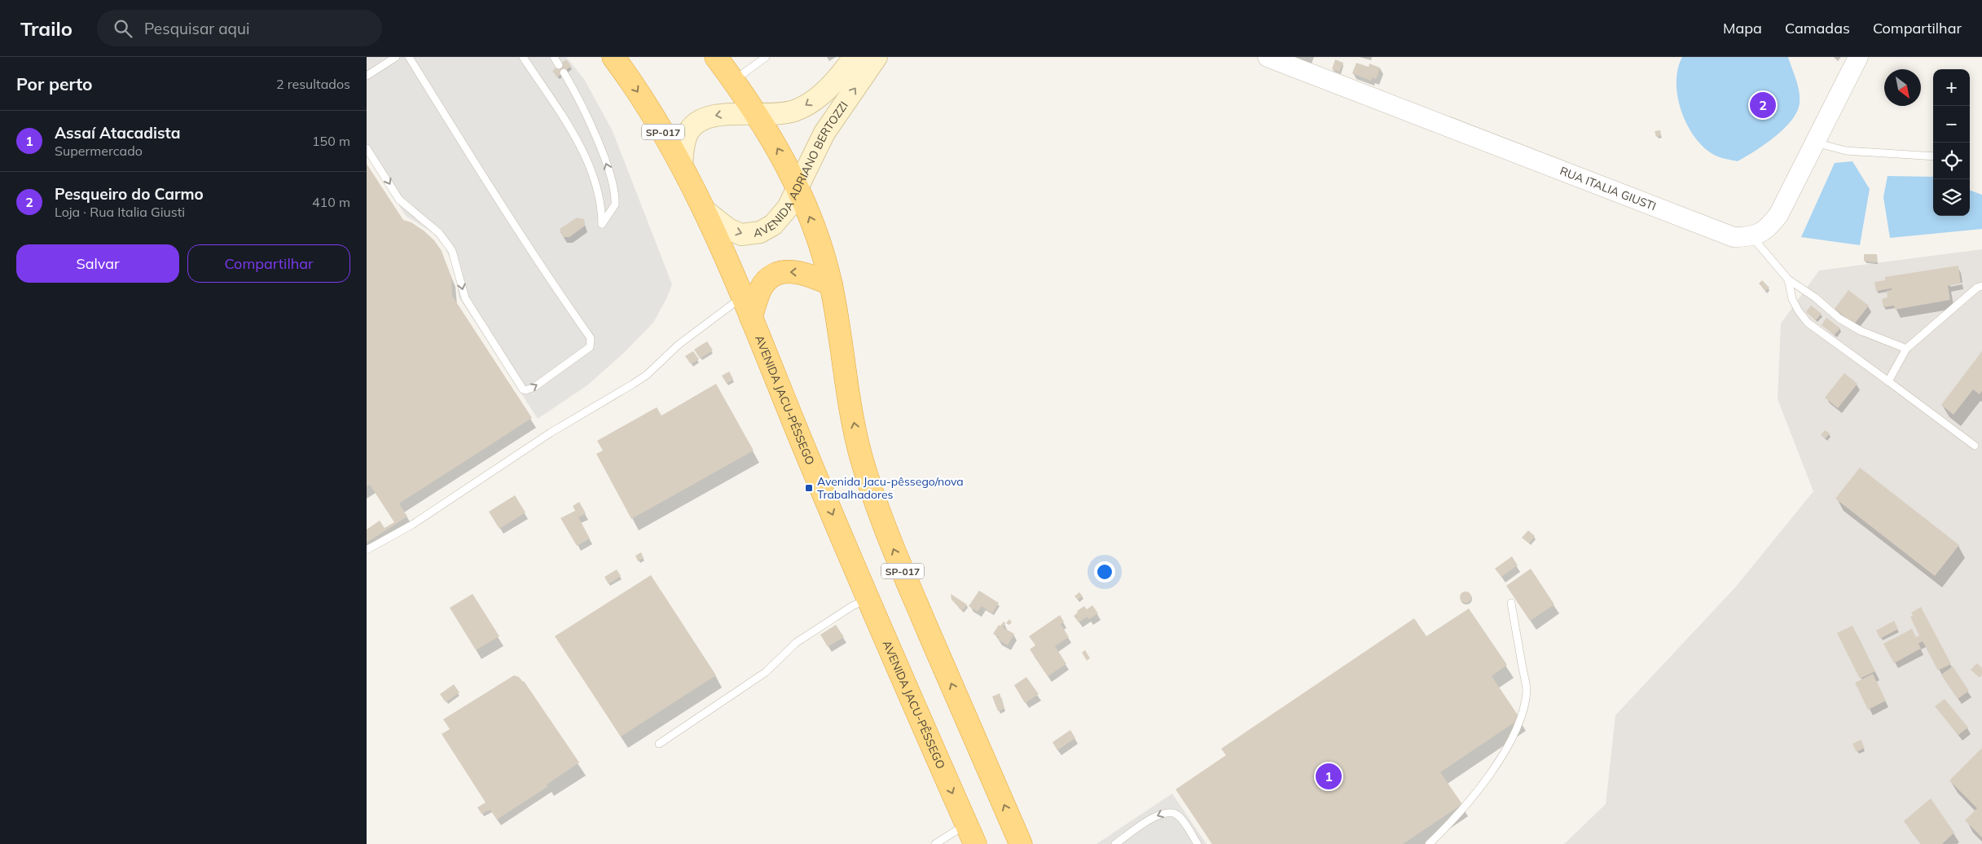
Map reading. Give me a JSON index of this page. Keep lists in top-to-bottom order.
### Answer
{
  "streets": {
    "highway": ["SP-017", "AVENIDA JACU-PÊSSEGO"],
    "main road": ["AVENIDA ADRIANO BERTOZZI"],
    "street": ["RUA ITALIA GIUSTI"]
  },
  "crossings": [
    ["SP-017", "AVENIDA ADRIANO BERTOZZI"],
    ["SP-017", "AVENIDA JACU-PÊSSEGO"],
    ["AVENIDA ADRIANO BERTOZZI", "AVENIDA JACU-PÊSSEGO"]
  ],
  "places": {
    "transit": ["Avenida Jacu-pêssego/nova Trabalhadores"]
  },
  "north": "bottom right",
  "page": {
    "header": "Trailo",
    "search": "Pesquisar aqui",
    "nav": ["Mapa", "Camadas", "Compartilhar"],
    "heading": ["Por perto", "2 resultados"],
    "map_buttons": ["+", "−"],
    "pins": ["2", "1"],
    "list": [
      {
        "mark": "1",
        "name": "Assaí Atacadista",
        "note": "Supermercado",
        "value": "150 m"
      },
      {
        "mark": "2",
        "name": "Pesqueiro do Carmo",
        "note": "Loja · Rua Italia Giusti",
        "value": "410 m"
      }
    ],
    "buttons": ["Salvar", "Compartilhar"]
  }
}
